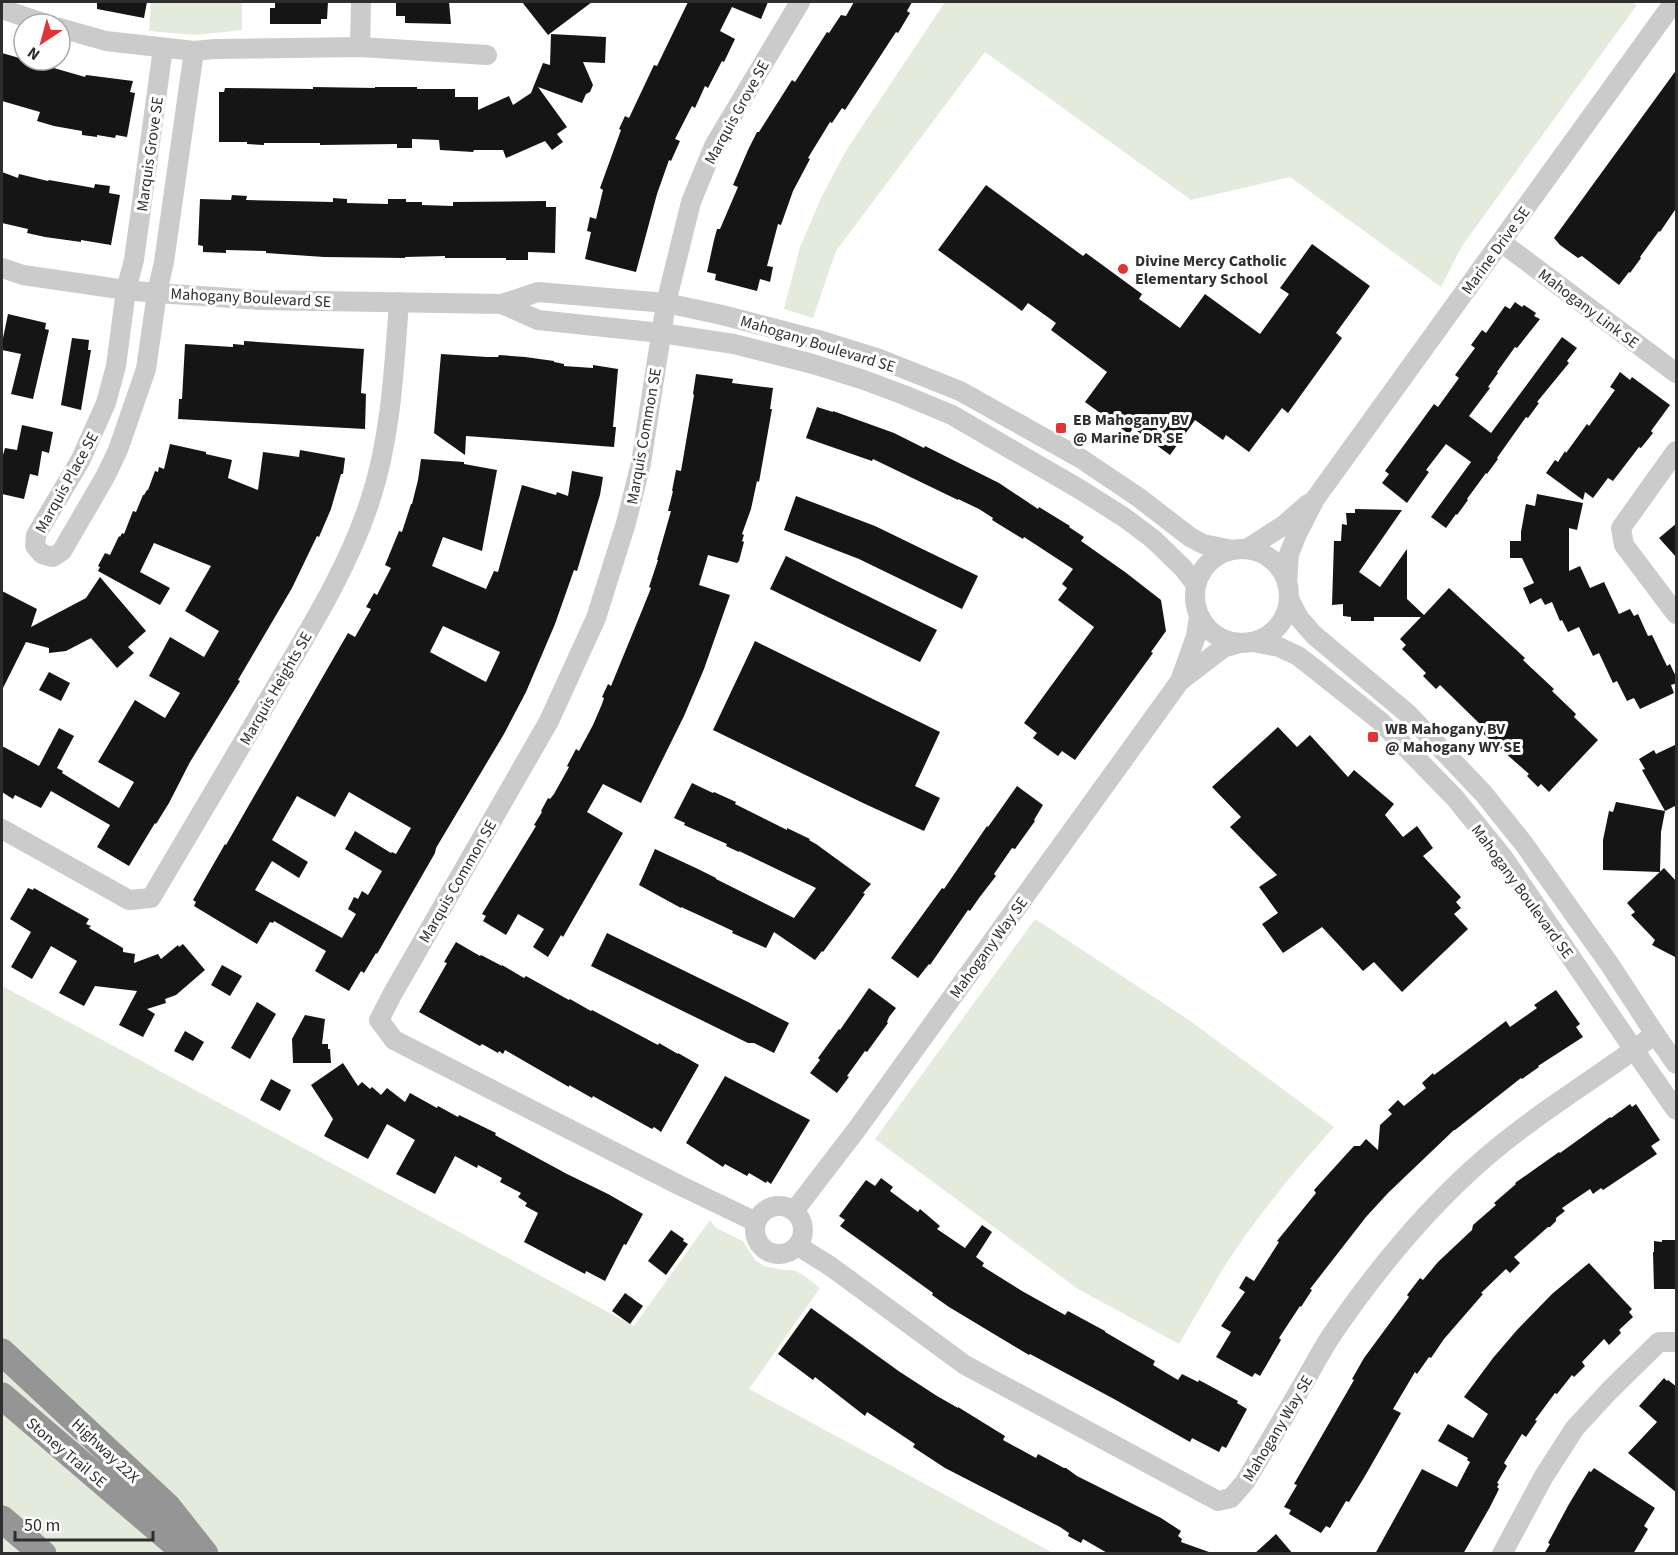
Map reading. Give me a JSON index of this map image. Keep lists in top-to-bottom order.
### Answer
{
  "streets": {
    "highway": ["Highway 22X", "Stoney Trail SE"],
    "street": [
      "Marquis Grove SE",
      "Marine Drive SE",
      "Mahogany Boulevard SE",
      "Mahogany Link SE",
      "Marquis Common SE",
      "Marquis Place SE",
      "Marquis Heights SE",
      "Mahogany Way SE"
    ]
  },
  "crossings": [
    ["Marquis Grove SE", "Mahogany Boulevard SE"],
    ["Marquis Grove SE", "Marquis Common SE"],
    ["Marquis Grove SE", "Marquis Place SE"],
    ["Marine Drive SE", "Mahogany Boulevard SE"],
    ["Marine Drive SE", "Mahogany Link SE"],
    ["Marine Drive SE", "Mahogany Way SE"],
    ["Mahogany Boulevard SE", "Marquis Common SE"],
    ["Mahogany Boulevard SE", "Marquis Place SE"],
    ["Mahogany Boulevard SE", "Marquis Heights SE"],
    ["Mahogany Boulevard SE", "Mahogany Way SE"],
    ["Marquis Common SE", "Mahogany Way SE"]
  ],
  "places": {
    "other": ["Divine Mercy Catholic Elementary School"],
    "transit": ["EB Mahogany BV @ Marine DR SE", "WB Mahogany BV @ Mahogany WY SE"]
  },
  "scale_bar": "50 m",
  "north": "bottom left"
}
